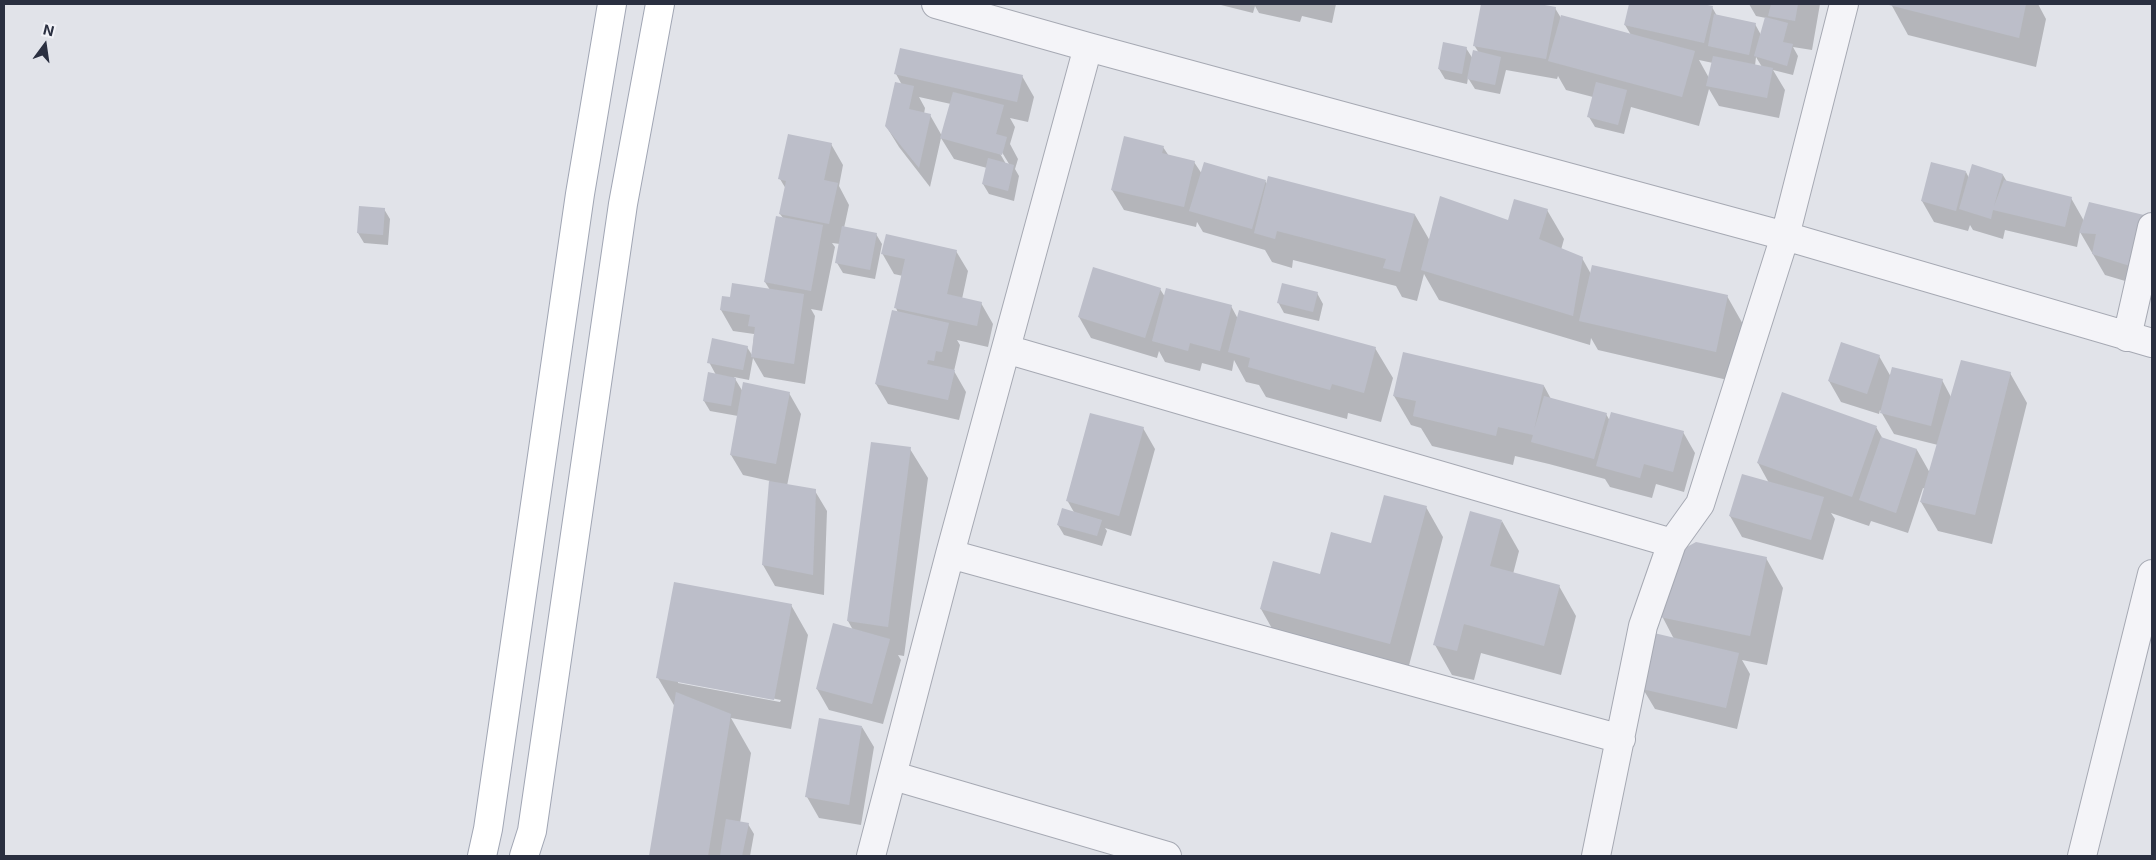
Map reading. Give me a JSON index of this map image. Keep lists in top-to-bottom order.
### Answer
{
  "north": "top"
}
